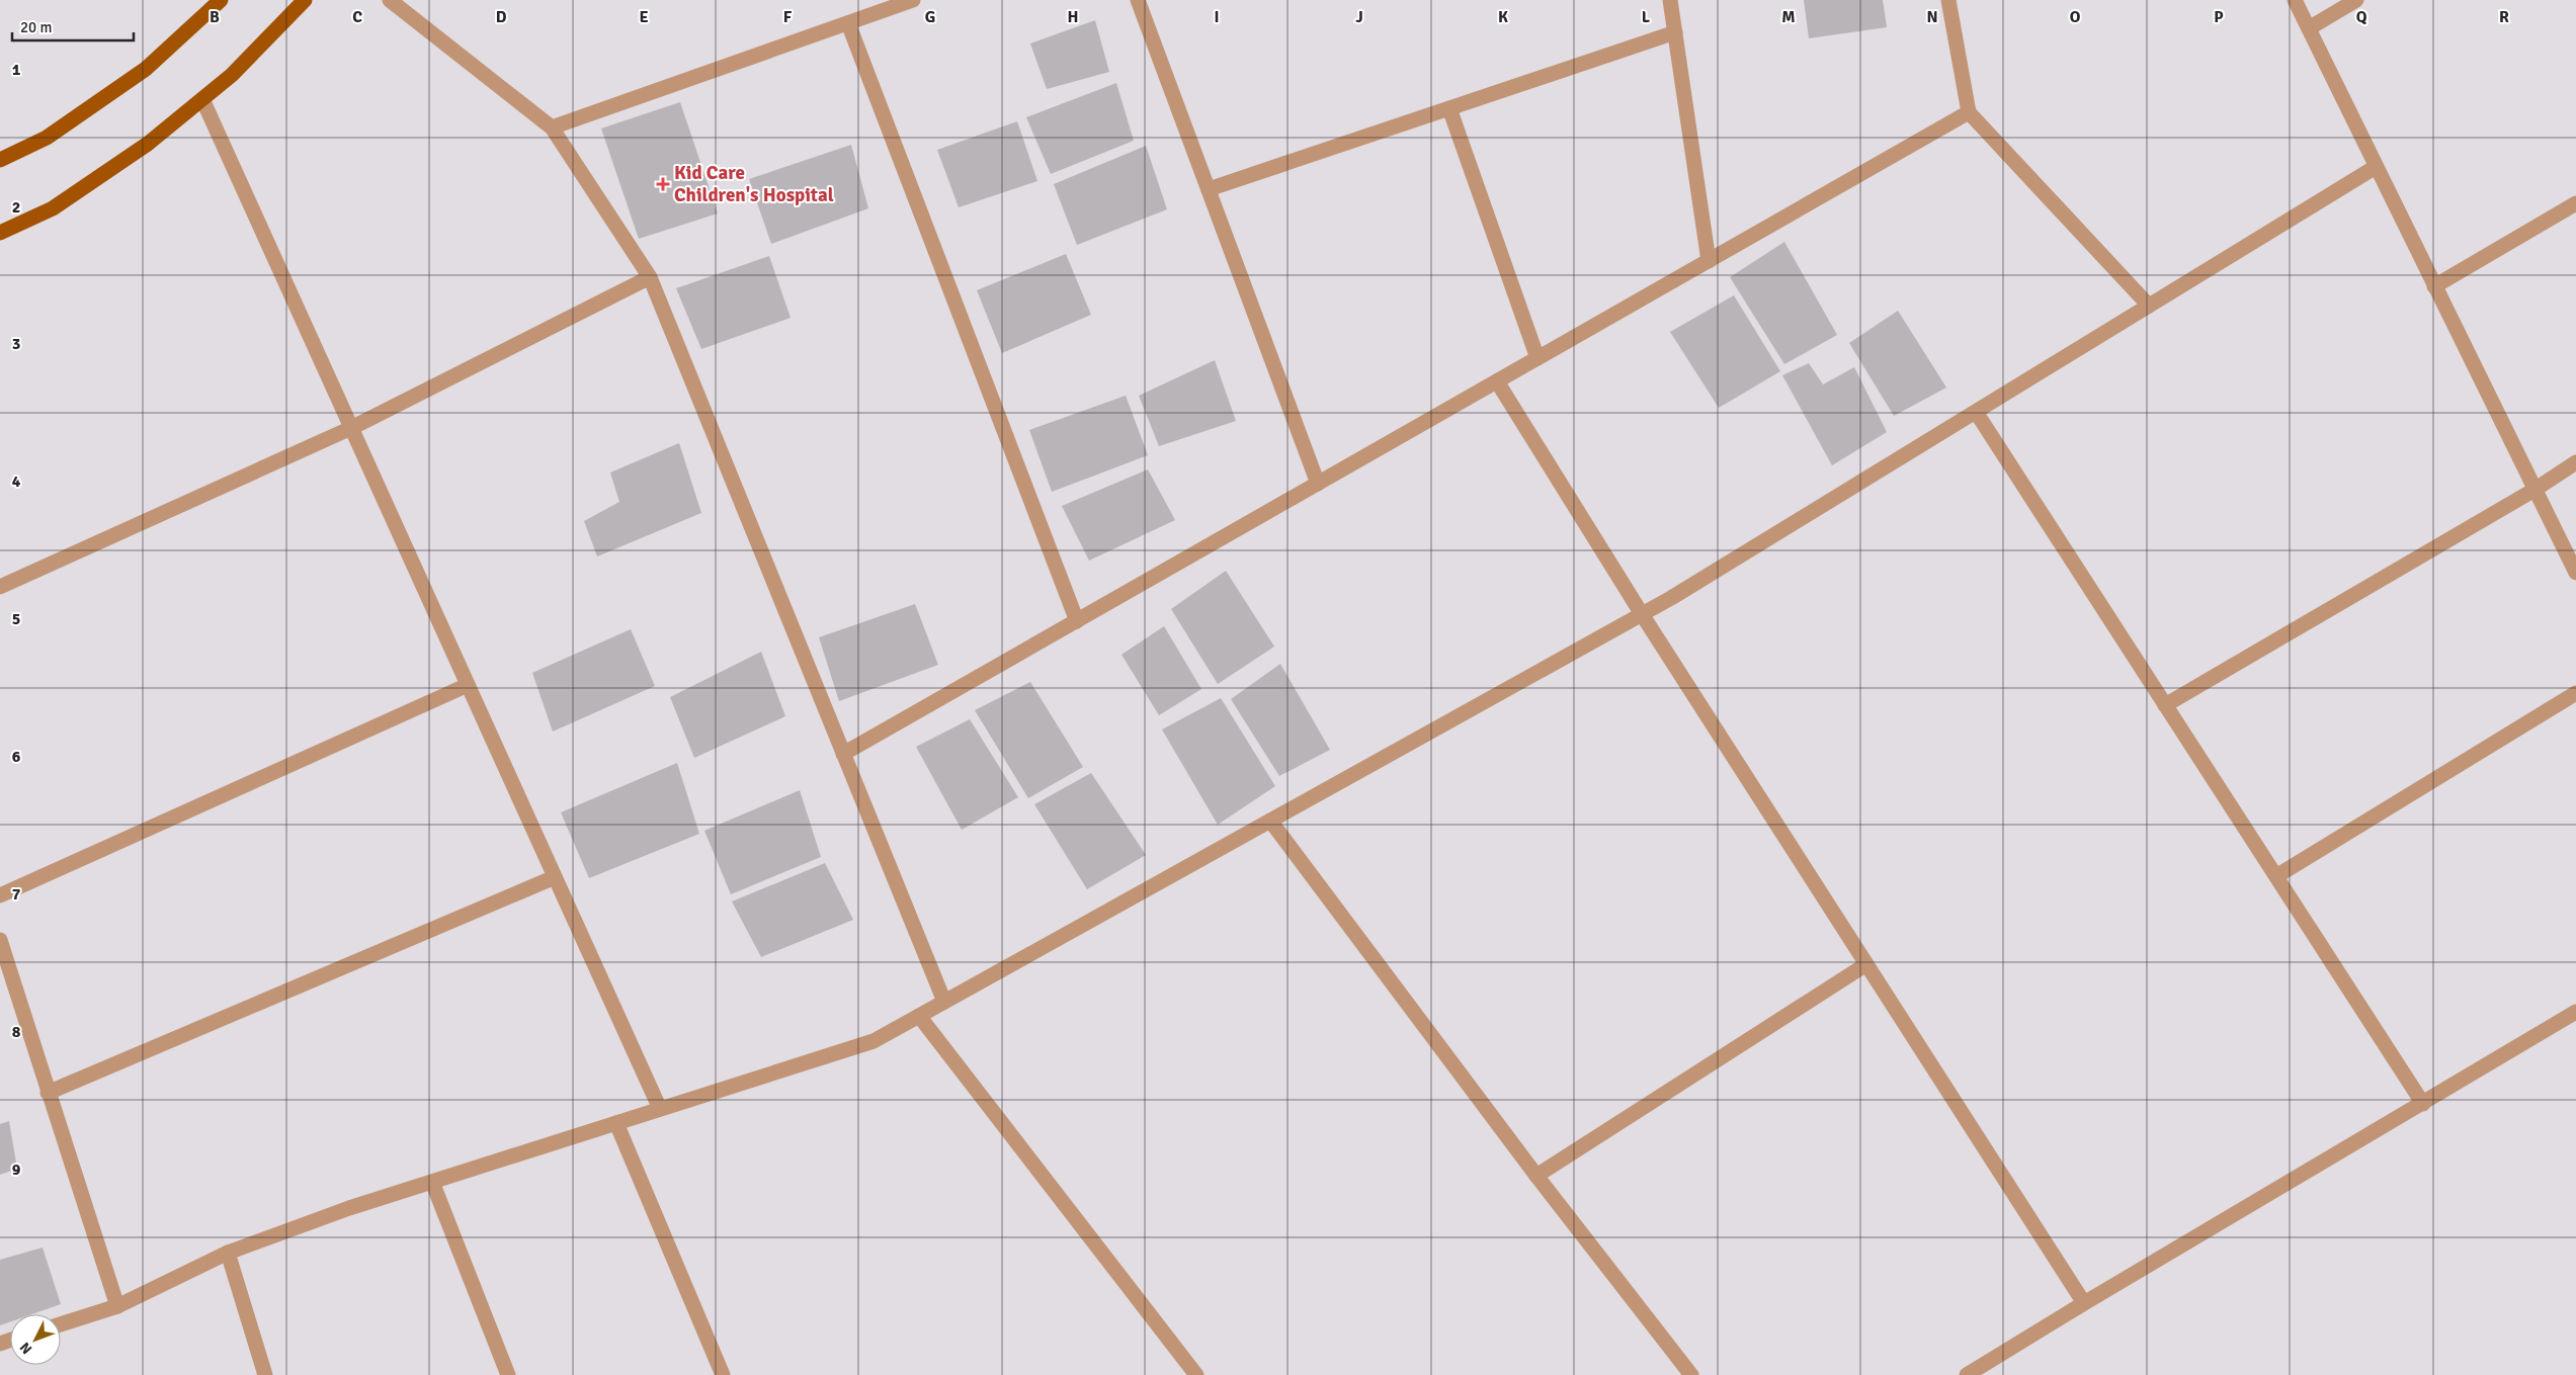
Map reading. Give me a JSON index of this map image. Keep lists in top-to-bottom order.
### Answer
{
  "places": {
    "health": ["Kid Care Children's Hospital"]
  },
  "scale_bar": "20 m",
  "north": "bottom left",
  "grid": {
    "columns": [
      "B",
      "C",
      "D",
      "E",
      "F",
      "G",
      "H",
      "I",
      "J",
      "K",
      "L",
      "M",
      "N",
      "O",
      "P",
      "Q",
      "R"
    ],
    "rows": [
      "1",
      "2",
      "3",
      "4",
      "5",
      "6",
      "7",
      "8",
      "9"
    ]
  }
}
